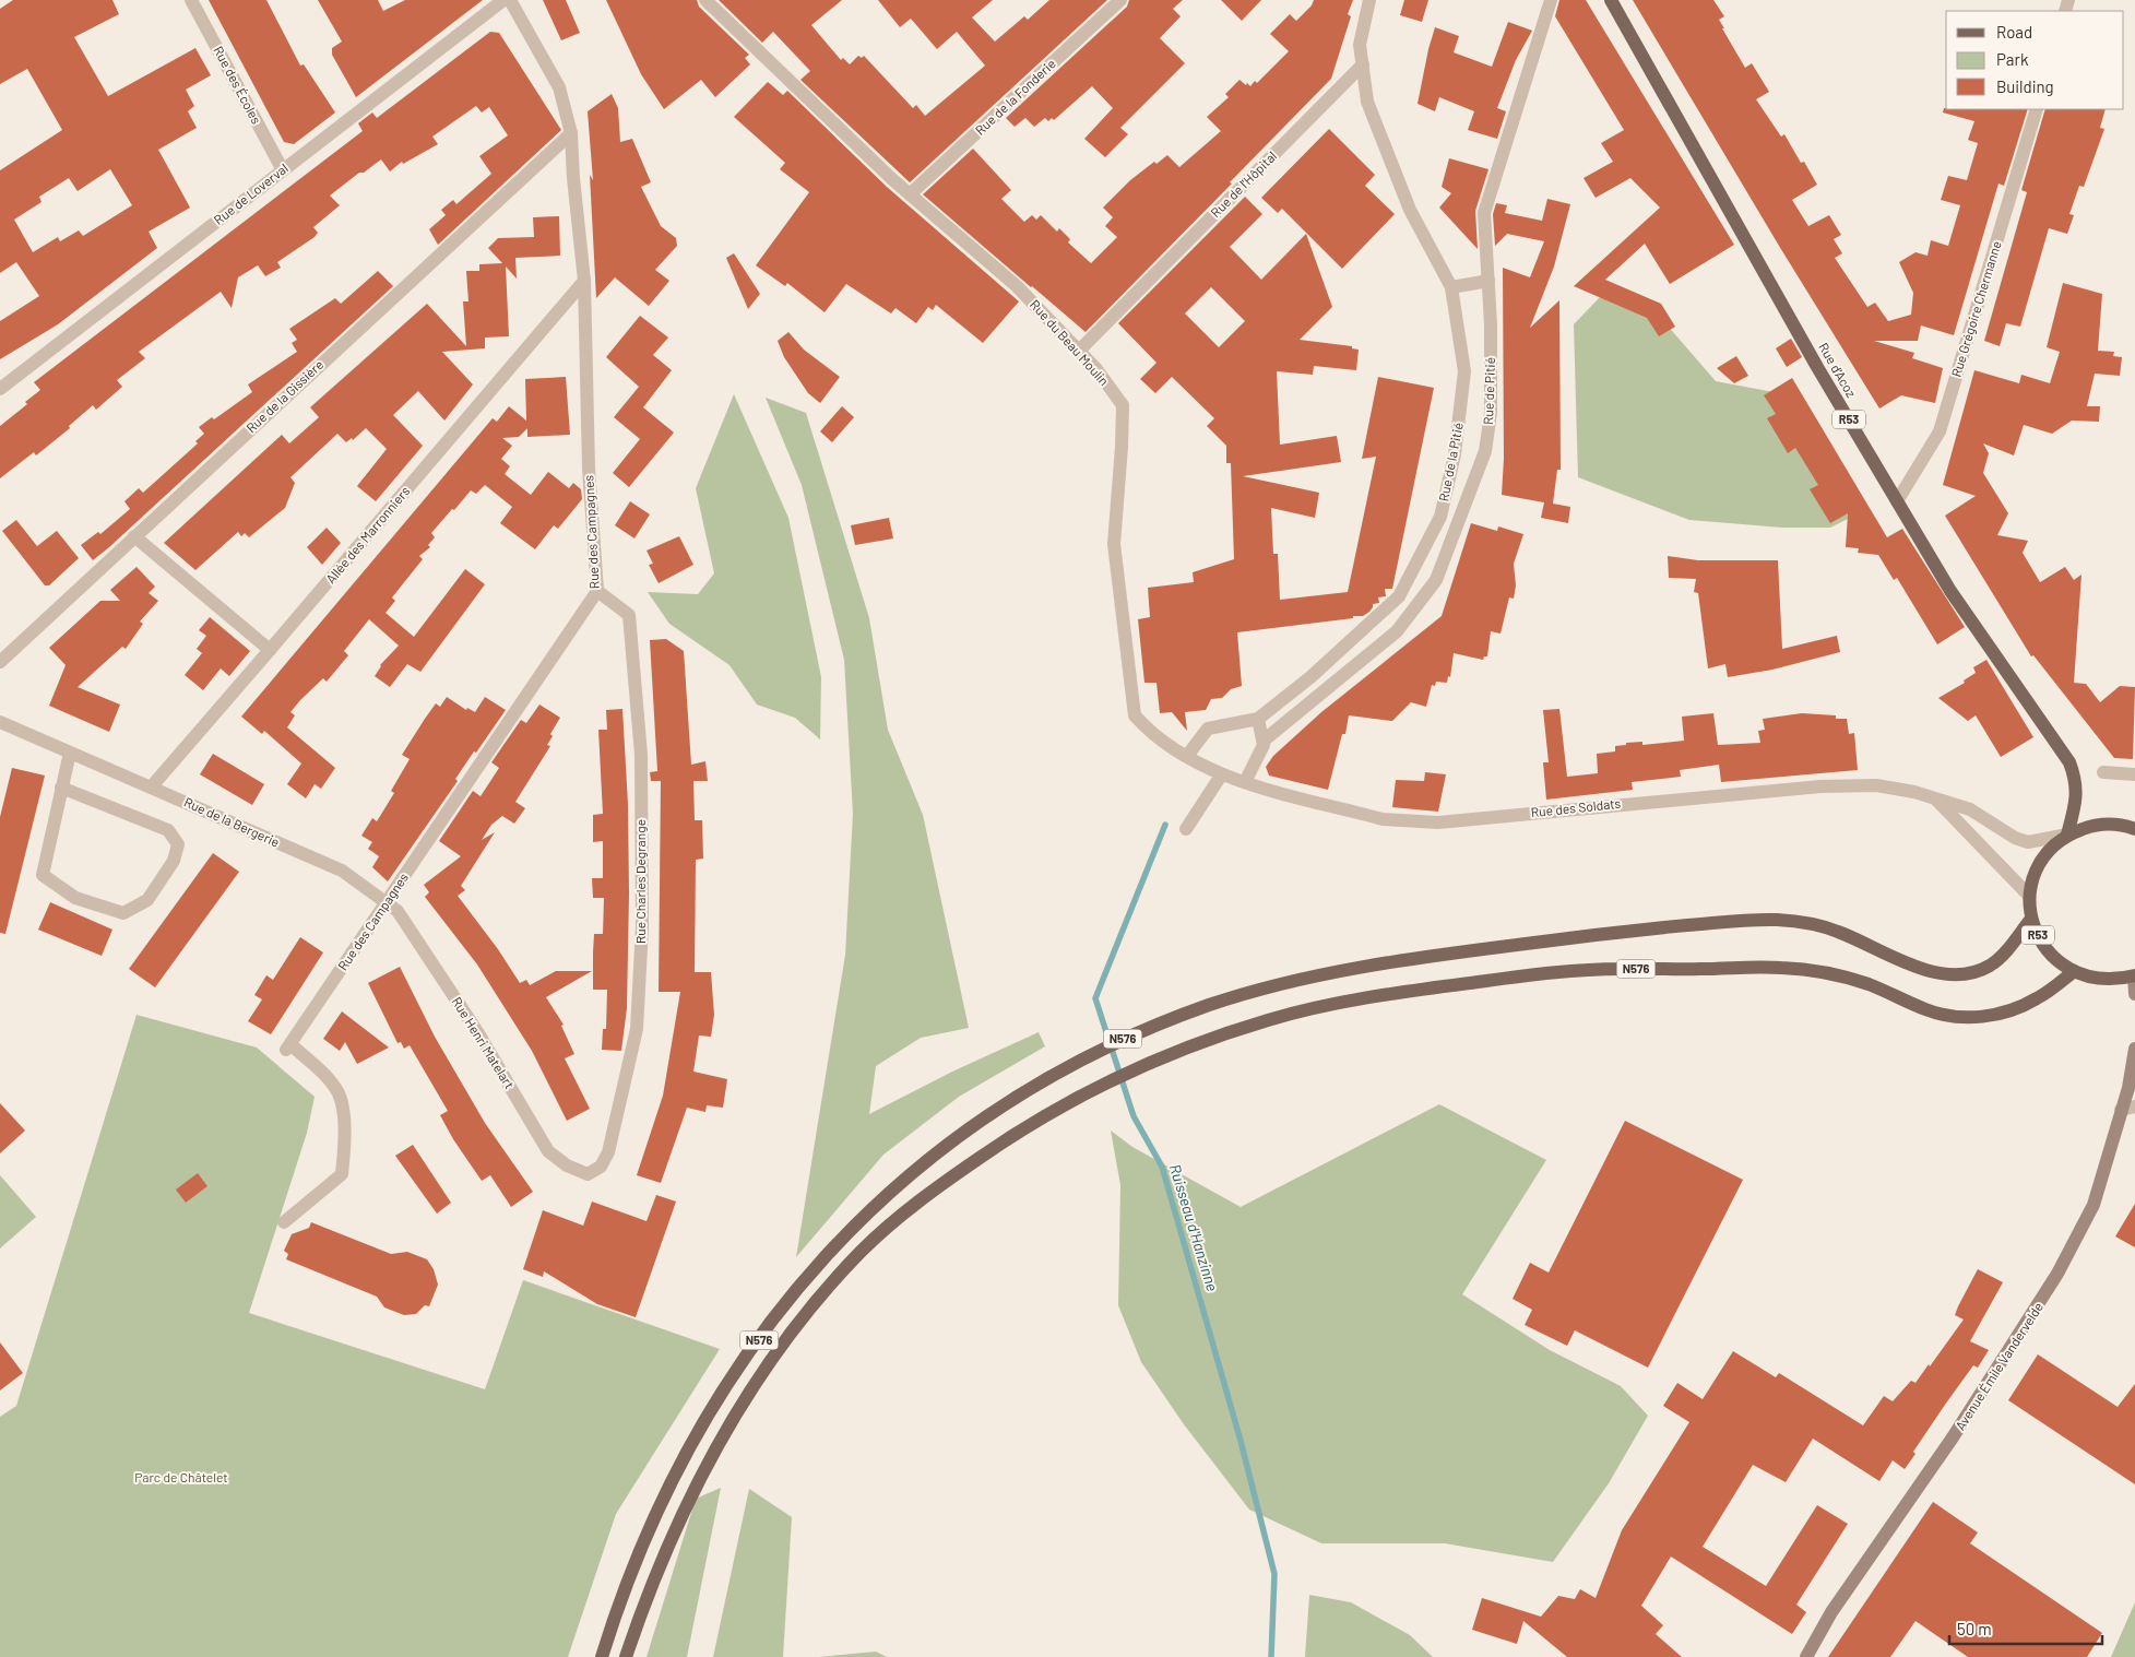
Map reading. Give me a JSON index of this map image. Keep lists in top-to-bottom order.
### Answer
{
  "streets": {
    "main road": [
      "Rue d'Acoz",
      "R53",
      "N576",
      "Avenue Émile Vandervelde"
    ],
    "street": [
      "Rue des Écoles",
      "Rue de la Fonderie",
      "Rue de l'Hôpital",
      "Rue de Loverval",
      "Rue Grégoire Chermanne",
      "Rue du Beau Moulin",
      "Rue de Pitié",
      "Rue de la Gissière",
      "Rue de la Pitié",
      "Rue des Campagnes",
      "Allée des Marronniers",
      "Rue des Soldats",
      "Rue de la Bergerie",
      "Rue Charles Degrange",
      "Rue Henri Matelart"
    ]
  },
  "crossings": [
    ["Rue des Écoles", "Rue de Loverval"],
    ["Rue de la Fonderie", "Rue du Beau Moulin"],
    ["Rue de l'Hôpital", "Rue du Beau Moulin"],
    ["Rue de l'Hôpital", "Rue de la Pitié"],
    ["Rue Grégoire Chermanne", "Rue d'Acoz"],
    ["Rue du Beau Moulin", "Rue de la Pitié"],
    ["Rue du Beau Moulin", "Rue des Soldats"],
    ["Rue d'Acoz", "R53"],
    ["Rue d'Acoz", "Rue des Soldats"],
    ["Rue de la Gissière", "Rue des Campagnes"],
    ["R53", "Rue des Soldats"],
    ["R53", "N576"],
    ["Rue des Campagnes", "Allée des Marronniers"],
    ["Rue des Campagnes", "Rue de la Bergerie"],
    ["Rue des Campagnes", "Rue Charles Degrange"],
    ["Rue des Campagnes", "Rue Henri Matelart"],
    ["Allée des Marronniers", "Rue de la Bergerie"],
    ["Rue de la Bergerie", "Rue Henri Matelart"],
    ["Rue Charles Degrange", "Rue Henri Matelart"]
  ],
  "water": ["Ruisseau d'Hanzinne"],
  "parks": ["Parc de Châtelet"],
  "legend": ["Road", "Park", "Building"],
  "scale_bar": "50 m"
}
